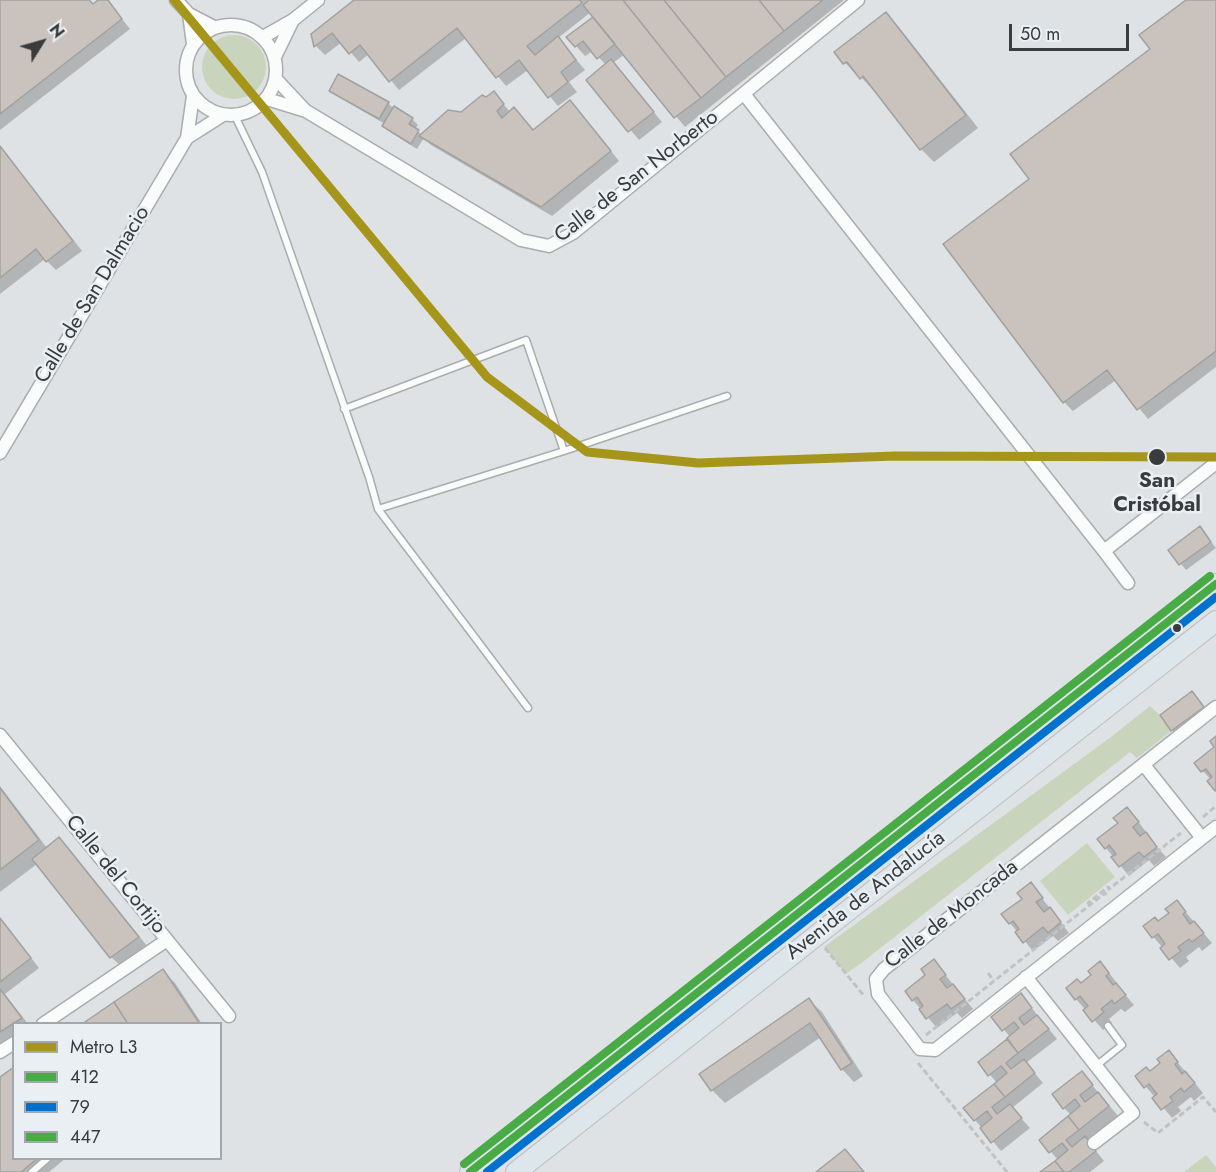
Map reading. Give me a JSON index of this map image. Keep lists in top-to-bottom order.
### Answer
{
  "streets": {
    "main road": ["Avenida de Andalucía"],
    "street": [
      "Calle de San Norberto",
      "Calle de San Dalmacio",
      "Calle del Cortijo",
      "Calle de Moncada"
    ]
  },
  "crossings": [
    ["Calle de San Norberto", "Calle de San Dalmacio"]
  ],
  "places": ["San Cristóbal"],
  "lines": [
    "metro line L3",
    "transit line 447",
    "transit line 412",
    "transit line 79"
  ],
  "legend": [
    "Metro L3",
    "412",
    "79",
    "447"
  ],
  "scale_bar": "50 m",
  "north": "top right"
}
